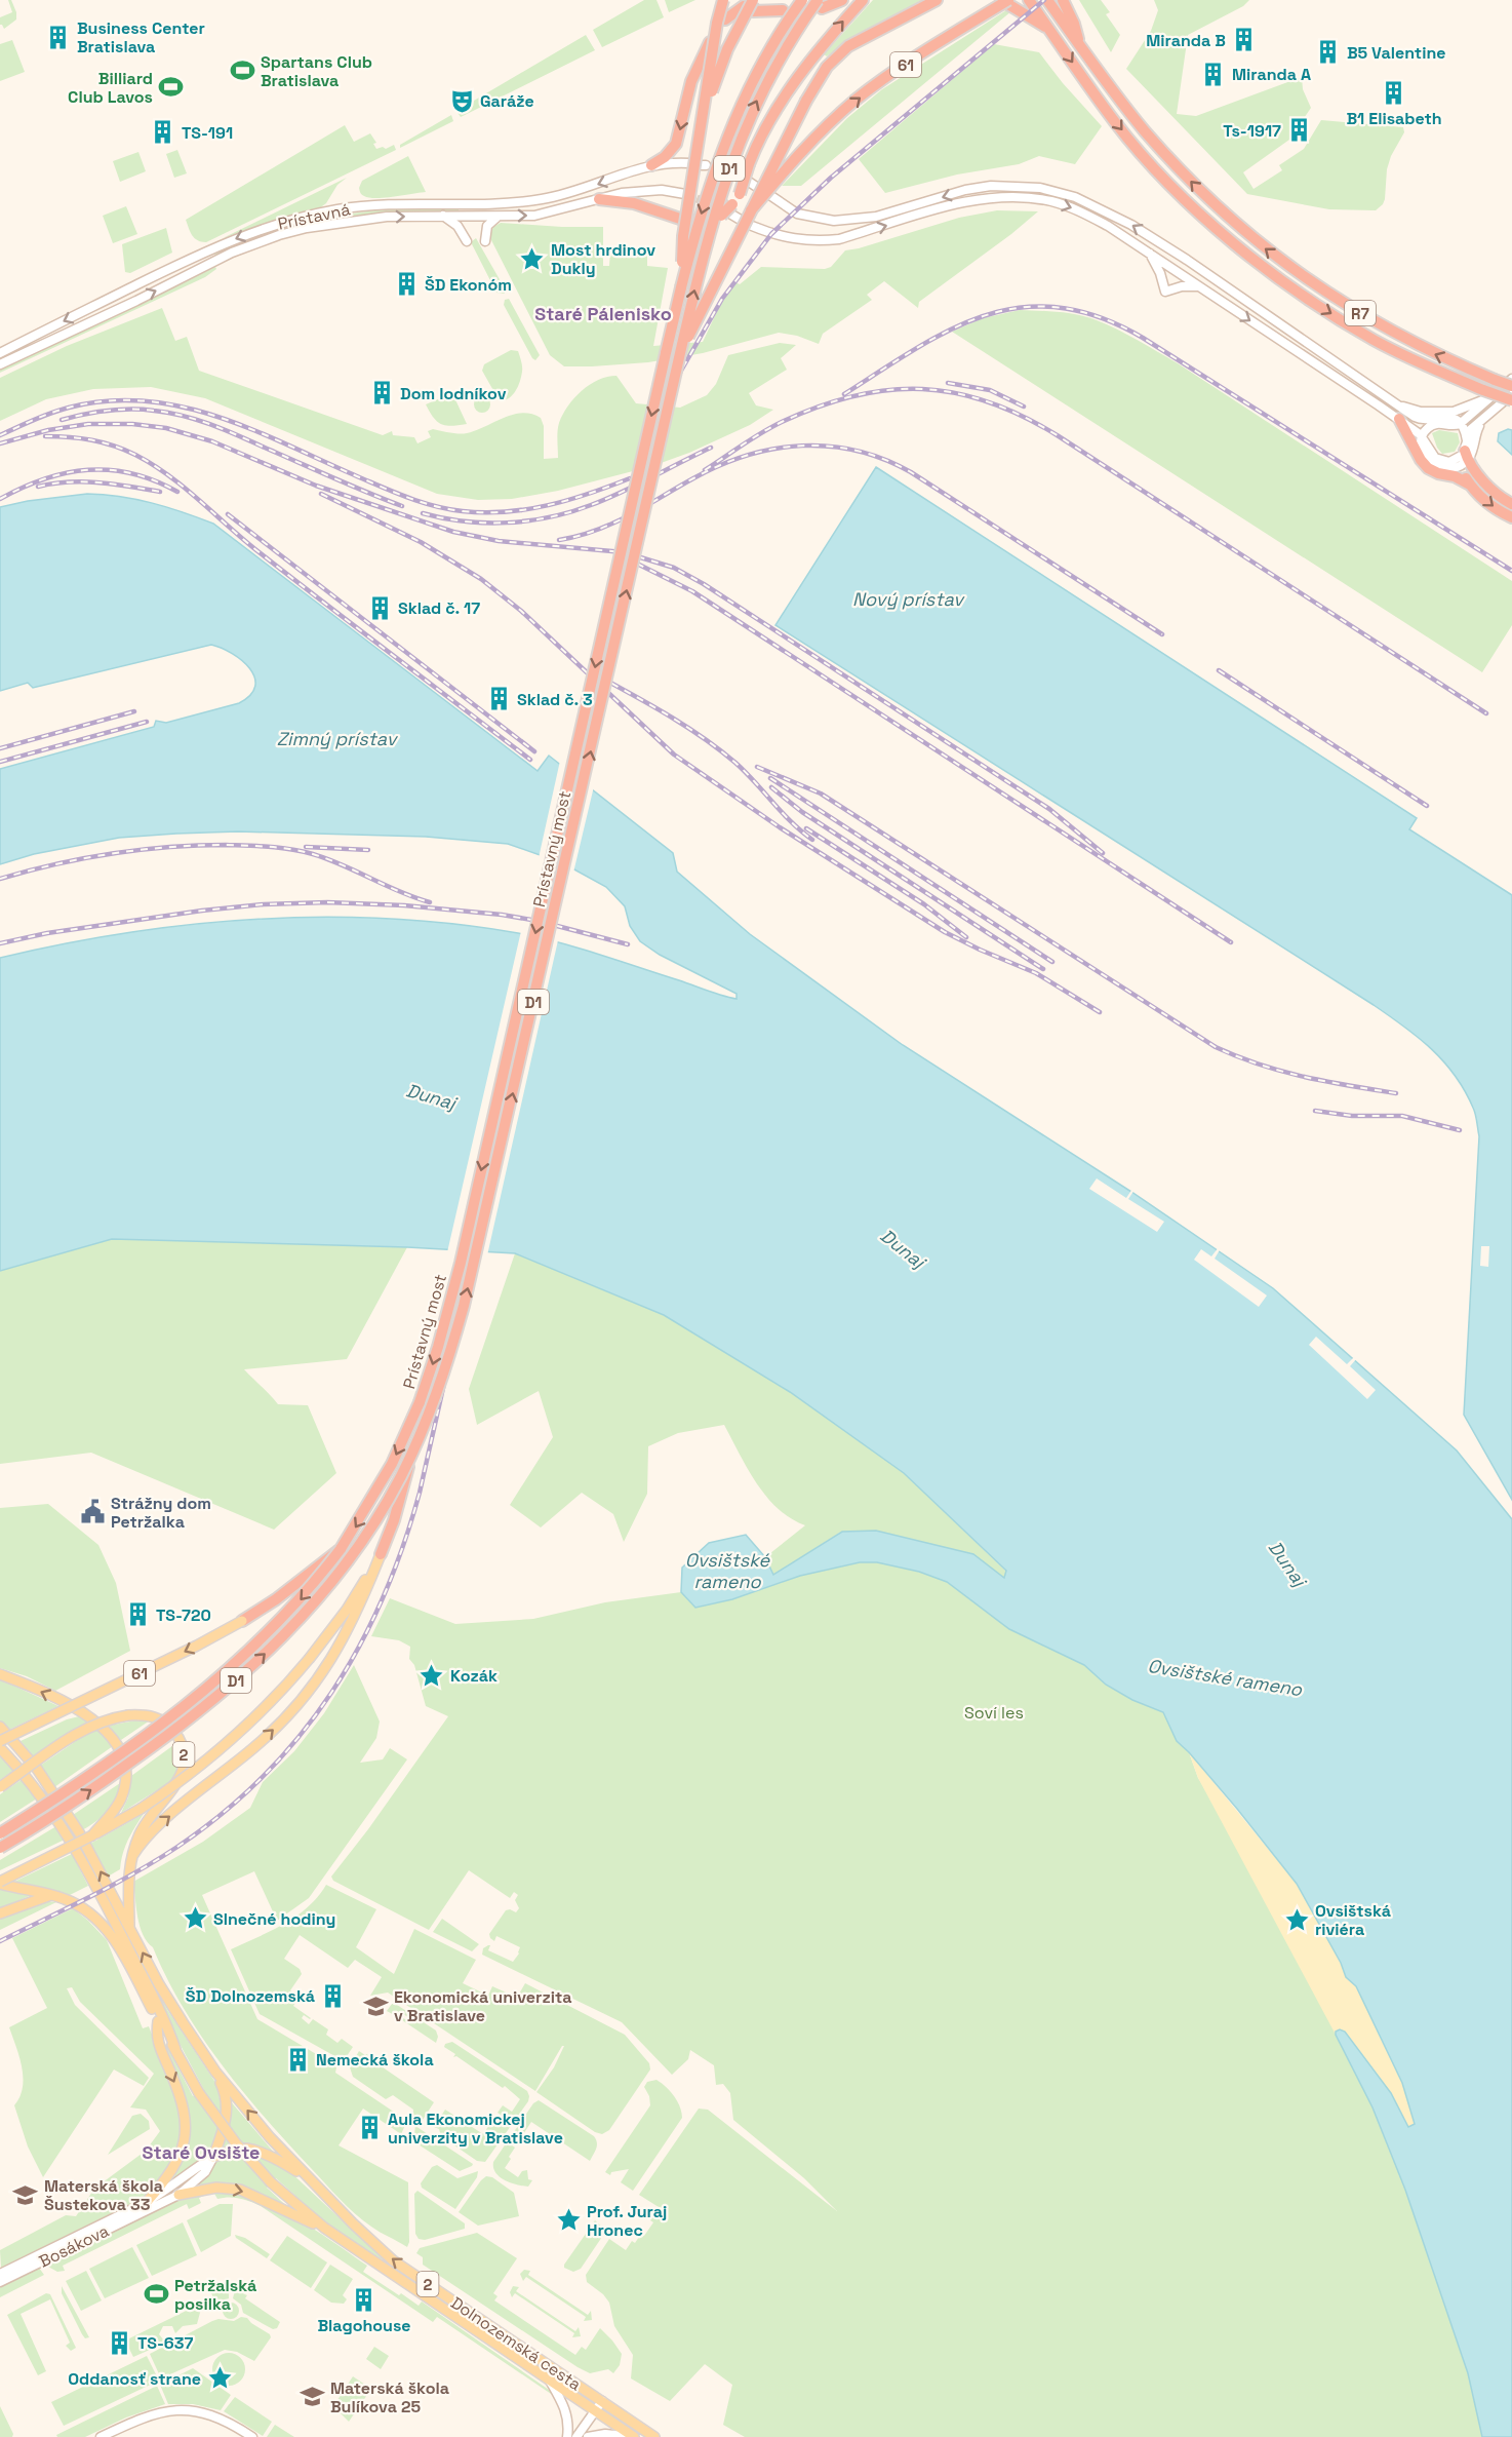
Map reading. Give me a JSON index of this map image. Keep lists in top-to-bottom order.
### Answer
{
  "streets": {
    "highway": [
      "61",
      "D1",
      "R7",
      "Prístavný most"
    ],
    "main road": [
      "Prístavná",
      "2",
      "Bosákova",
      "Dolnozemská cesta"
    ]
  },
  "crossings": [
    ["D1", "Prístavný most"],
    ["2", "Dolnozemská cesta"]
  ],
  "districts": ["Staré Pálenisko", "Staré Ovsište"],
  "water": [
    "Nový prístav",
    "Zimný prístav",
    "Dunaj",
    "Ovsištské rameno"
  ],
  "parks": ["Soví les"],
  "places": {
    "building": [
      "Business Center Bratislava",
      "Miranda B",
      "B5 Valentine",
      "Miranda A",
      "B1 Elisabeth",
      "Ts-1917",
      "TS-191",
      "ŠD Ekonóm",
      "Dom lodníkov",
      "Sklad č. 17",
      "Sklad č. 3",
      "TS-720",
      "ŠD Dolnozemská",
      "Nemecká škola",
      "Aula Ekonomickej univerzity v Bratislave",
      "Blagohouse",
      "TS-637"
    ],
    "sports": ["Spartans Club Bratislava", "Billiard Club Lavos", "Petržalská posilka"],
    "theatre": ["Garáže"],
    "place": [
      "Most hrdinov Dukly",
      "Kozák",
      "Slnečné hodiny",
      "Ovsištská riviéra",
      "Prof. Juraj Hronec",
      "Oddanosť strane"
    ],
    "public building": ["Strážny dom Petržalka"],
    "school or university": ["Ekonomická univerzita v Bratislave", "Materská škola Šustekova 33", "Materská škola Bulíkova 25"]
  }
}
